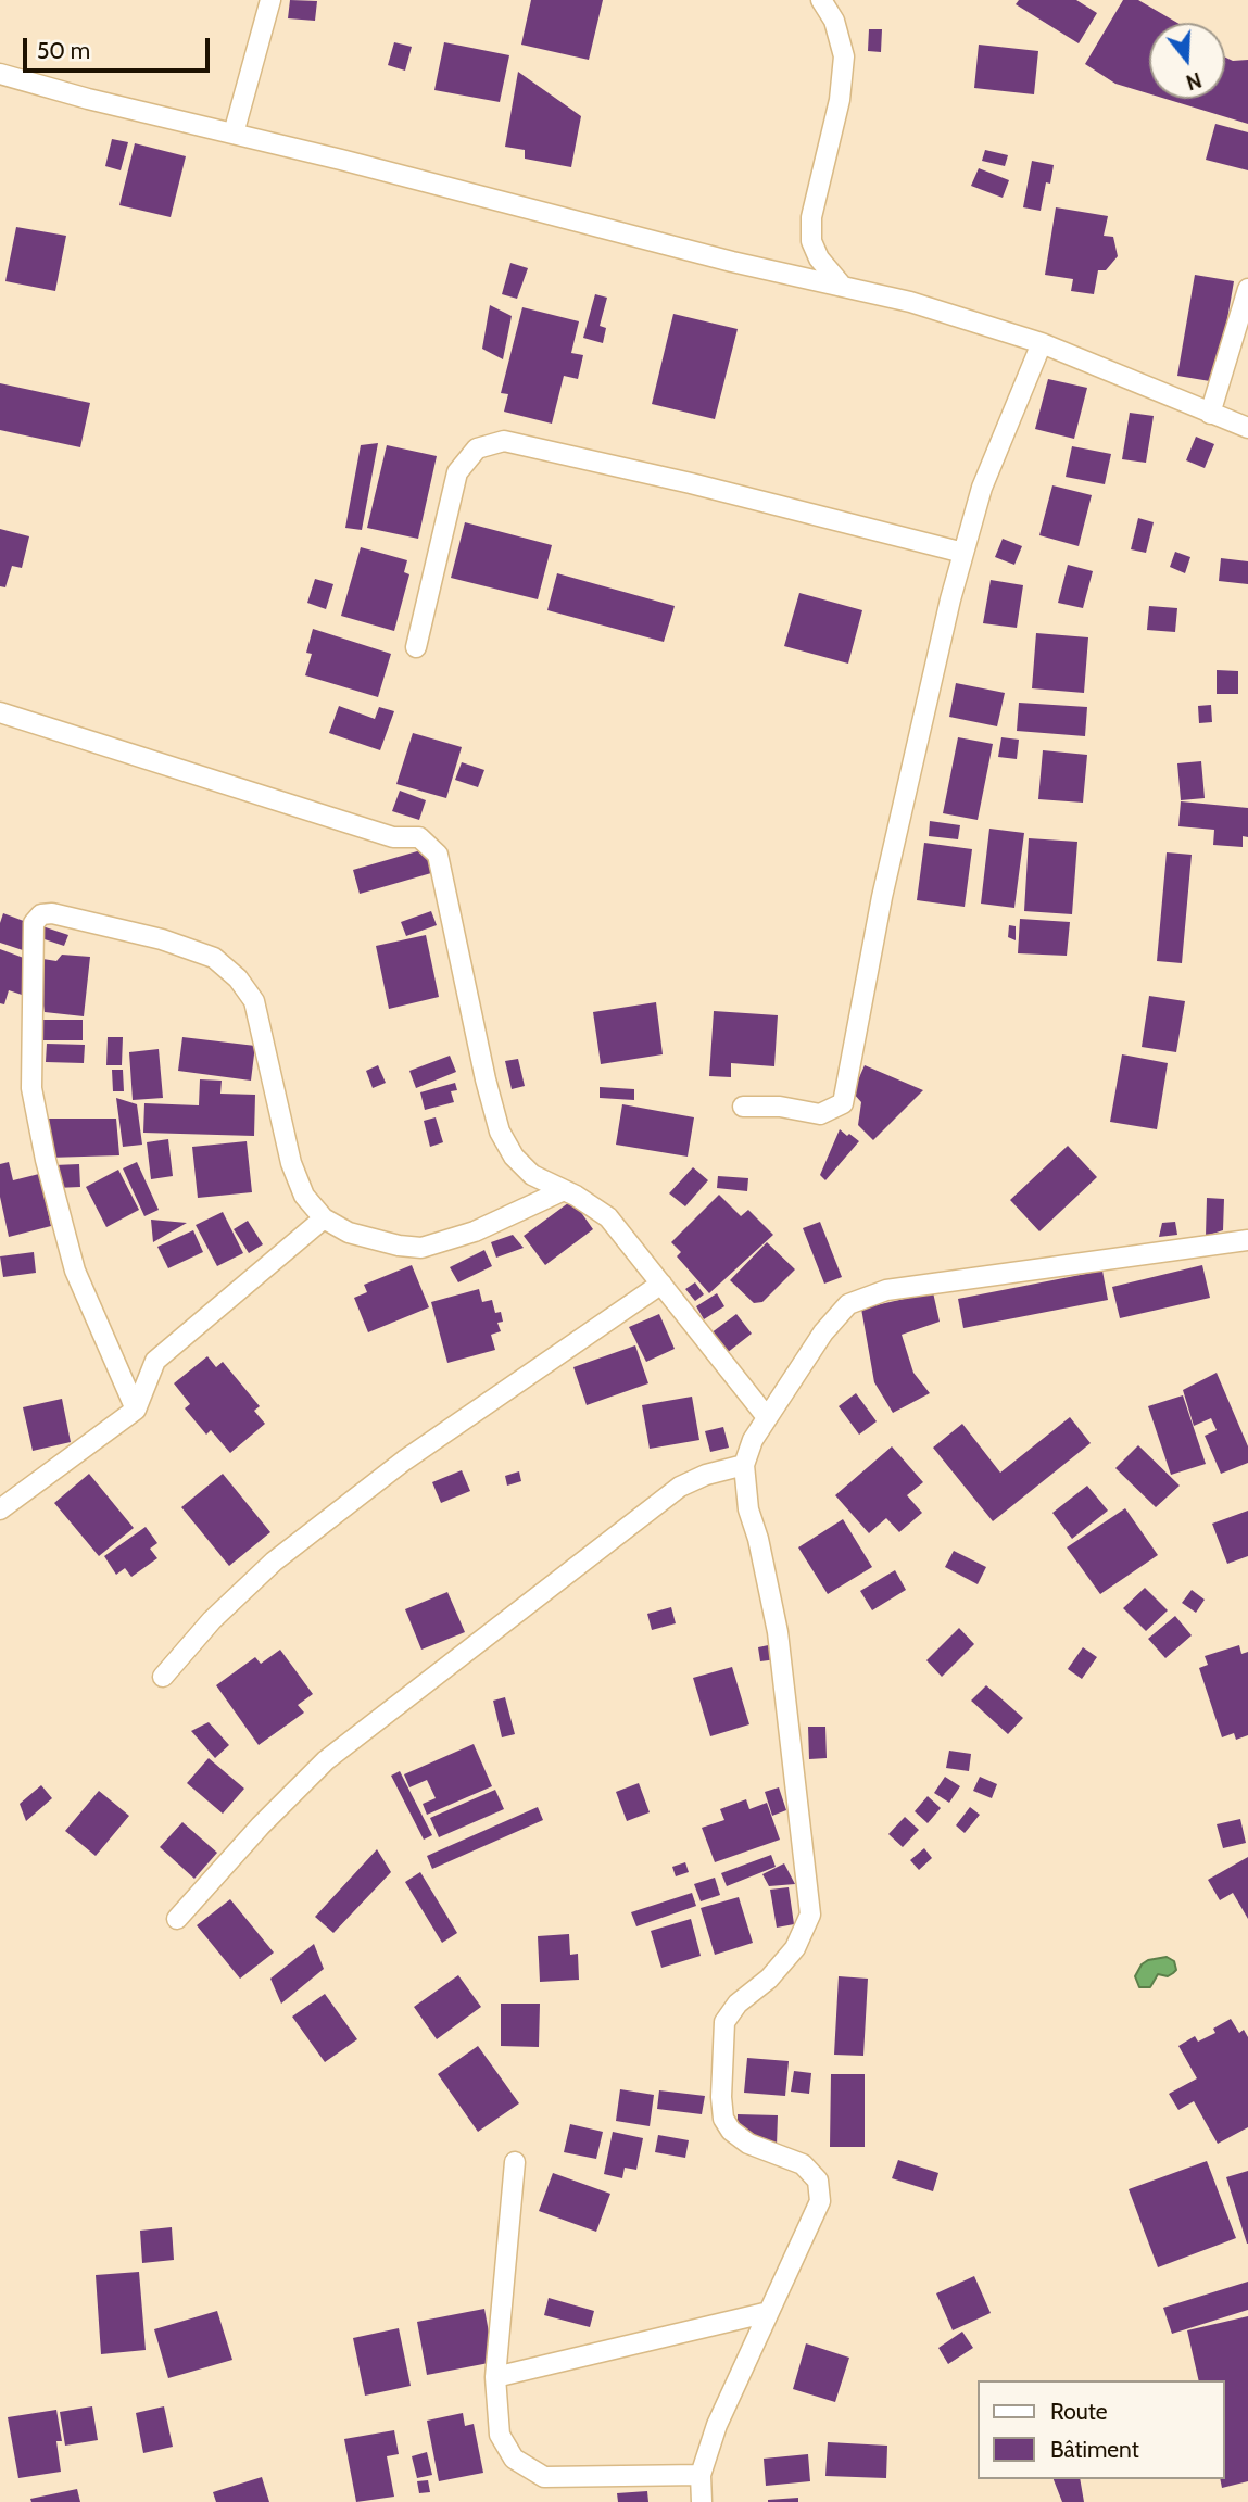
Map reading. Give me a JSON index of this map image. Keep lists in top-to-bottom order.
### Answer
{
  "legend": ["Route", "Bâtiment"],
  "scale_bar": "50 m",
  "north": "bottom"
}
